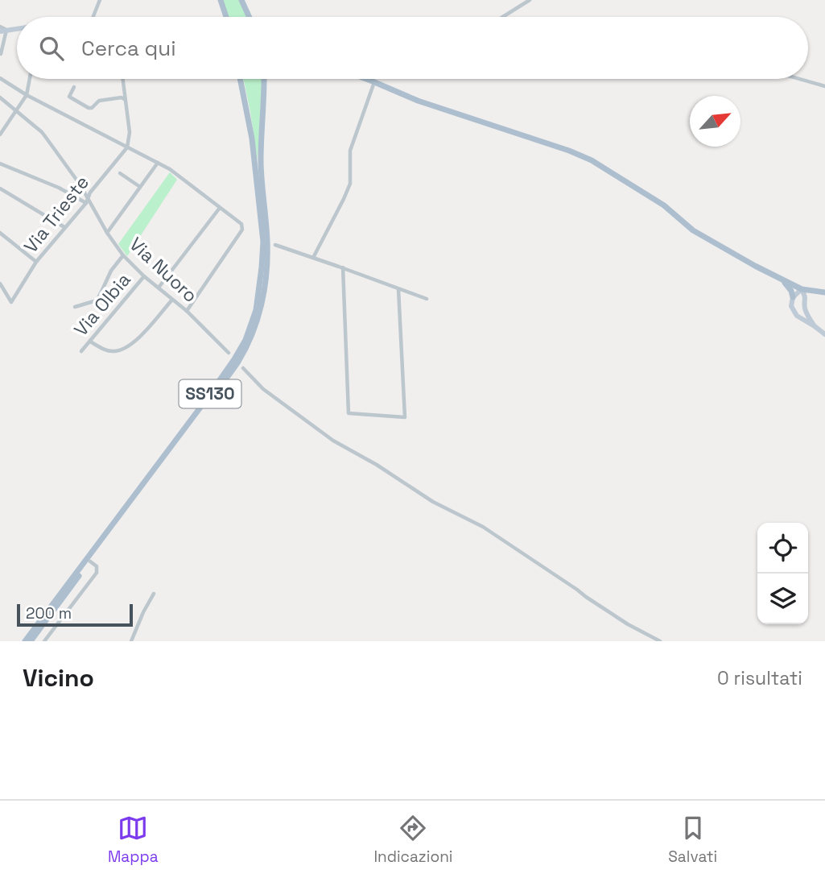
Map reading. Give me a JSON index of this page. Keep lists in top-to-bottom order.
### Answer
{
  "streets": {
    "main road": ["SS130"],
    "street": ["Via Trieste", "Via Nuoro", "Via Olbia"]
  },
  "crossings": [
    ["Via Trieste", "Via Nuoro"],
    ["Via Nuoro", "Via Olbia"]
  ],
  "scale_bar": "200 m",
  "north": "top right",
  "page": {
    "search": "Cerca qui",
    "scale": "200 m",
    "heading": ["Vicino", "0 risultati"],
    "nav": ["Mappa", "Indicazioni", "Salvati"]
  }
}
